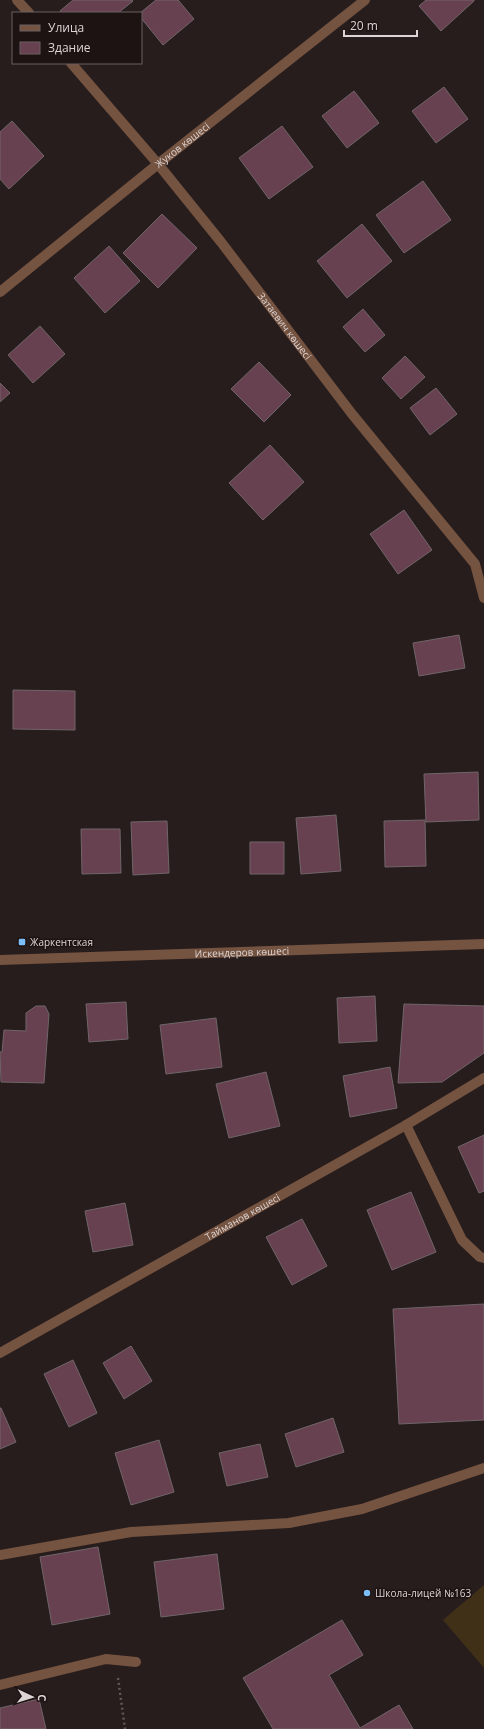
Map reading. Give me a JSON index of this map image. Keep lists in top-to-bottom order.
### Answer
{
  "streets": {
    "street": [
      "Жуков көшесі",
      "Затаевич көшесі",
      "Искендеров көшесі",
      "Тайманов көшесі"
    ]
  },
  "crossings": [
    ["Жуков көшесі", "Затаевич көшесі"]
  ],
  "places": {
    "transit": ["Жаркентская"],
    "other": ["Школа-лицей №163"]
  },
  "legend": ["Улица", "Здание"],
  "scale_bar": "20 m",
  "north": "right"
}
